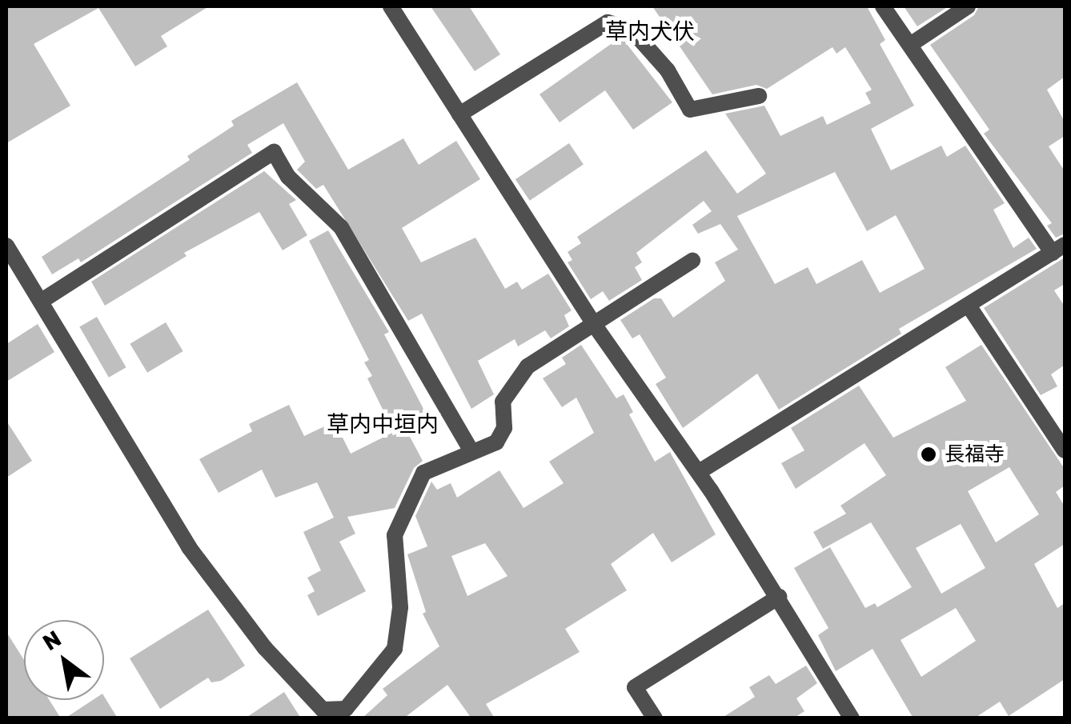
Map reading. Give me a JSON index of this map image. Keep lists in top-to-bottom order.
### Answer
{
  "districts": ["草内犬伏", "草内中垣内"],
  "places": ["長福寺"],
  "north": "top left"
}
